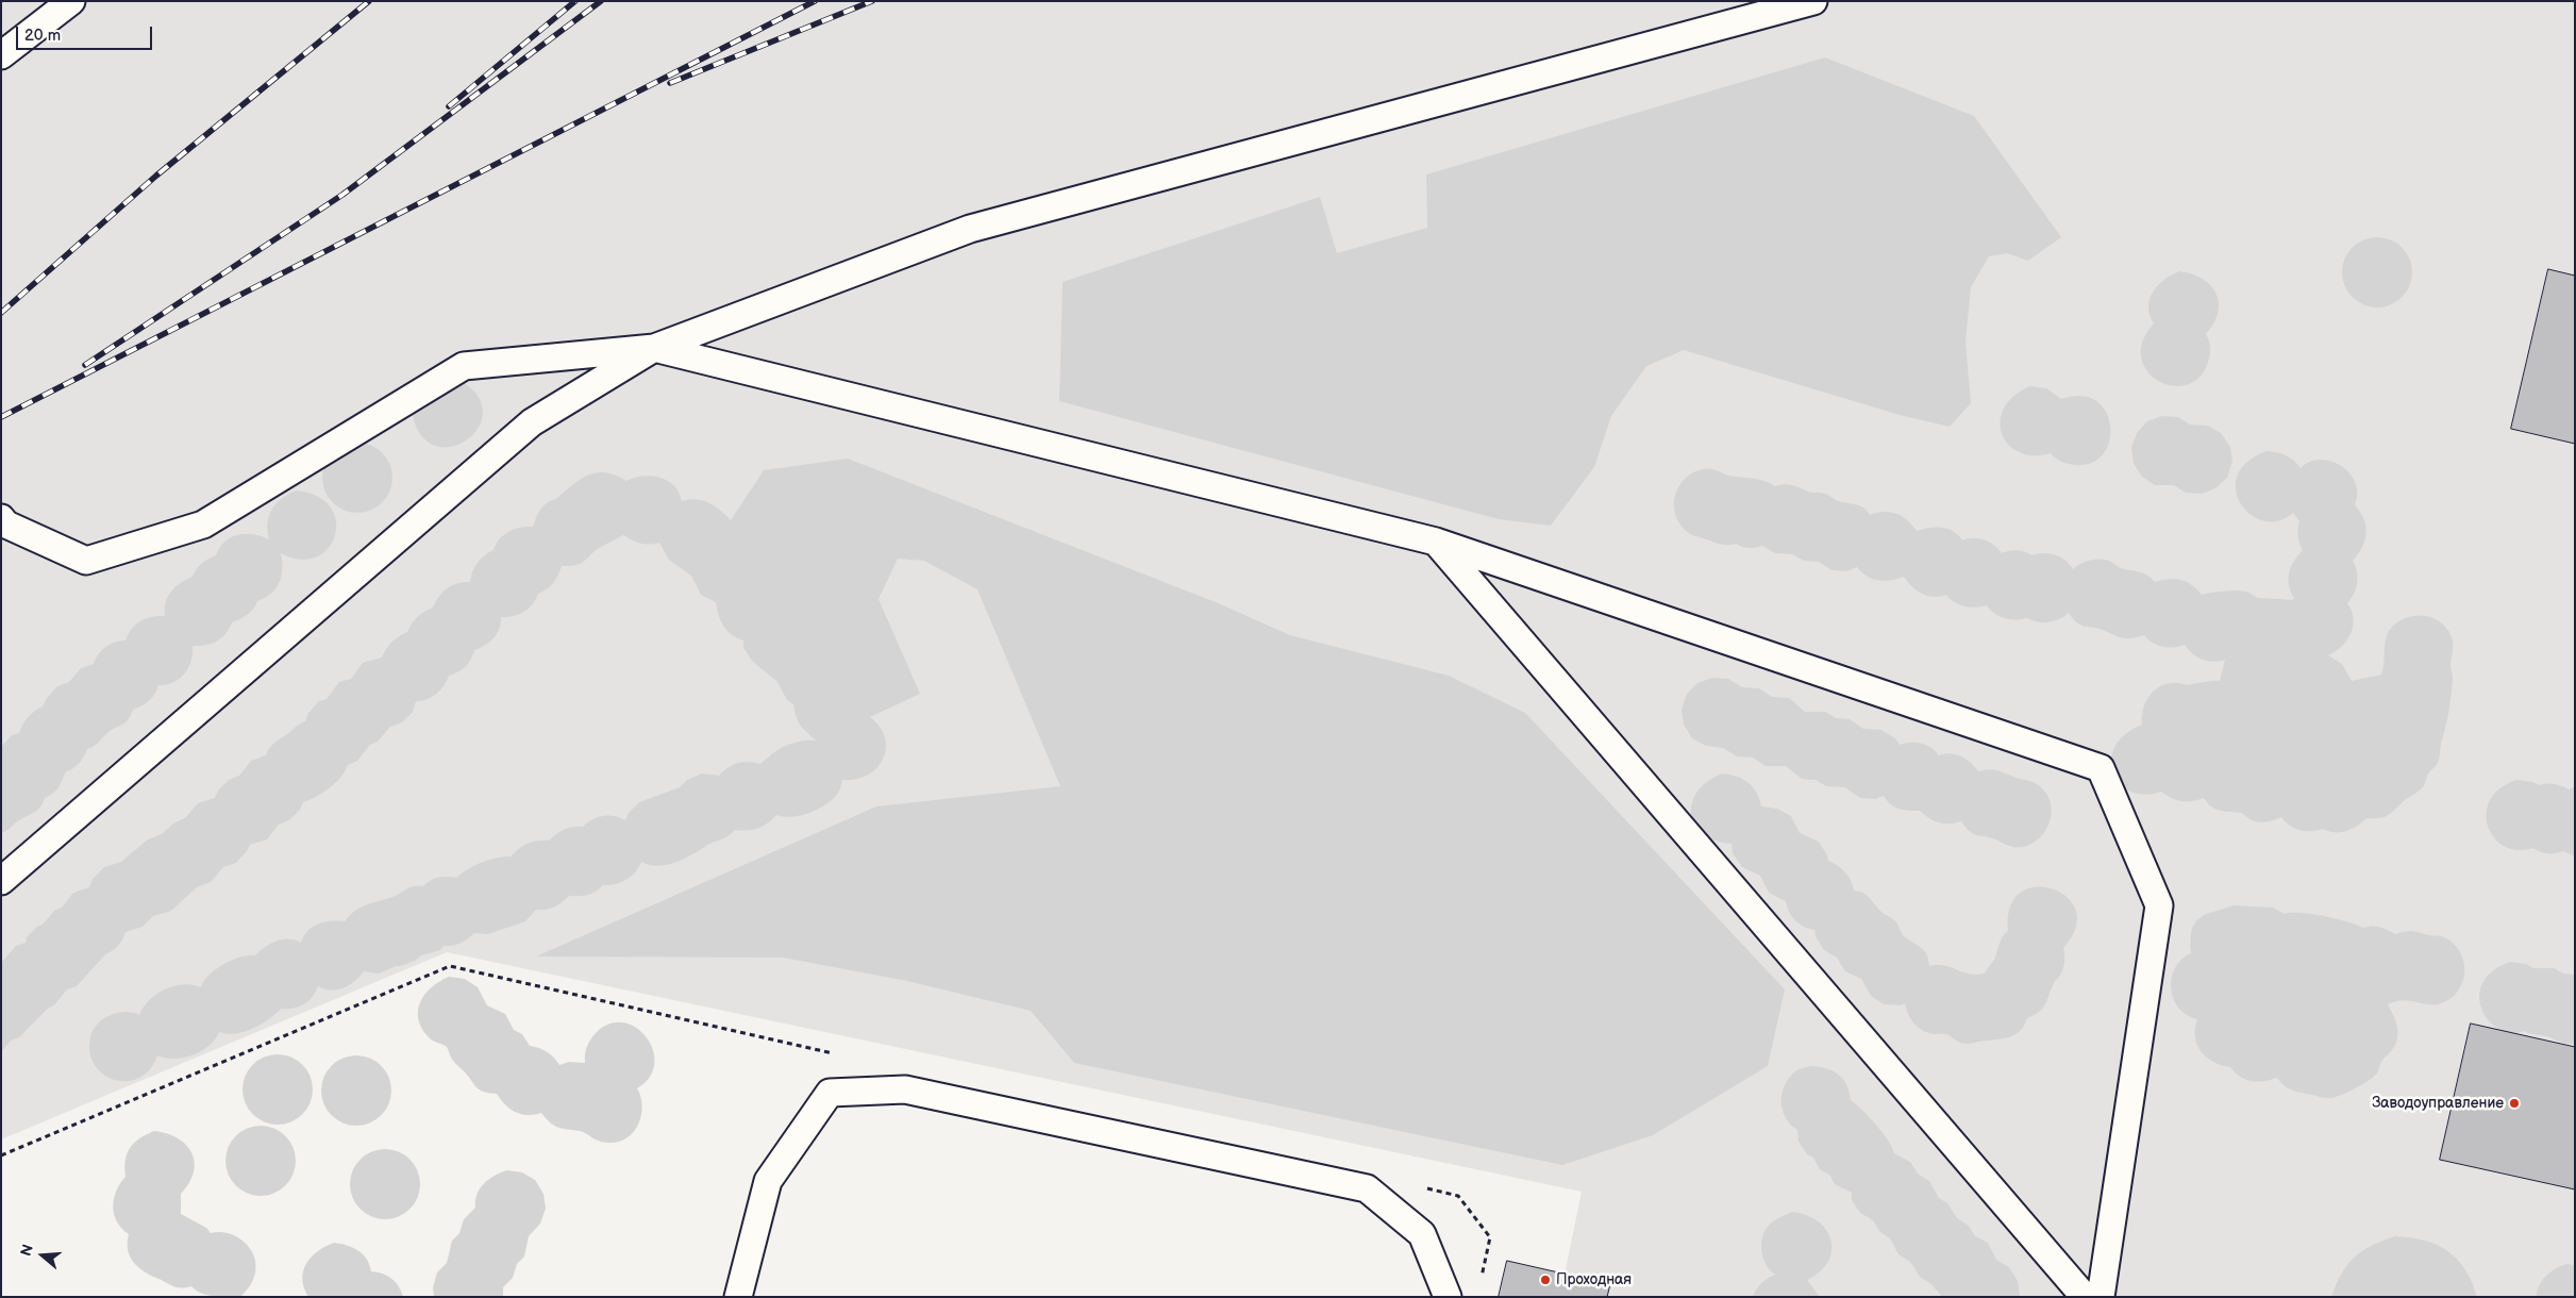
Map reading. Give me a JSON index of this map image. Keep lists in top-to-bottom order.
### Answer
{
  "places": ["Заводоуправление", "Проходная"],
  "scale_bar": "20 m",
  "north": "left"
}
